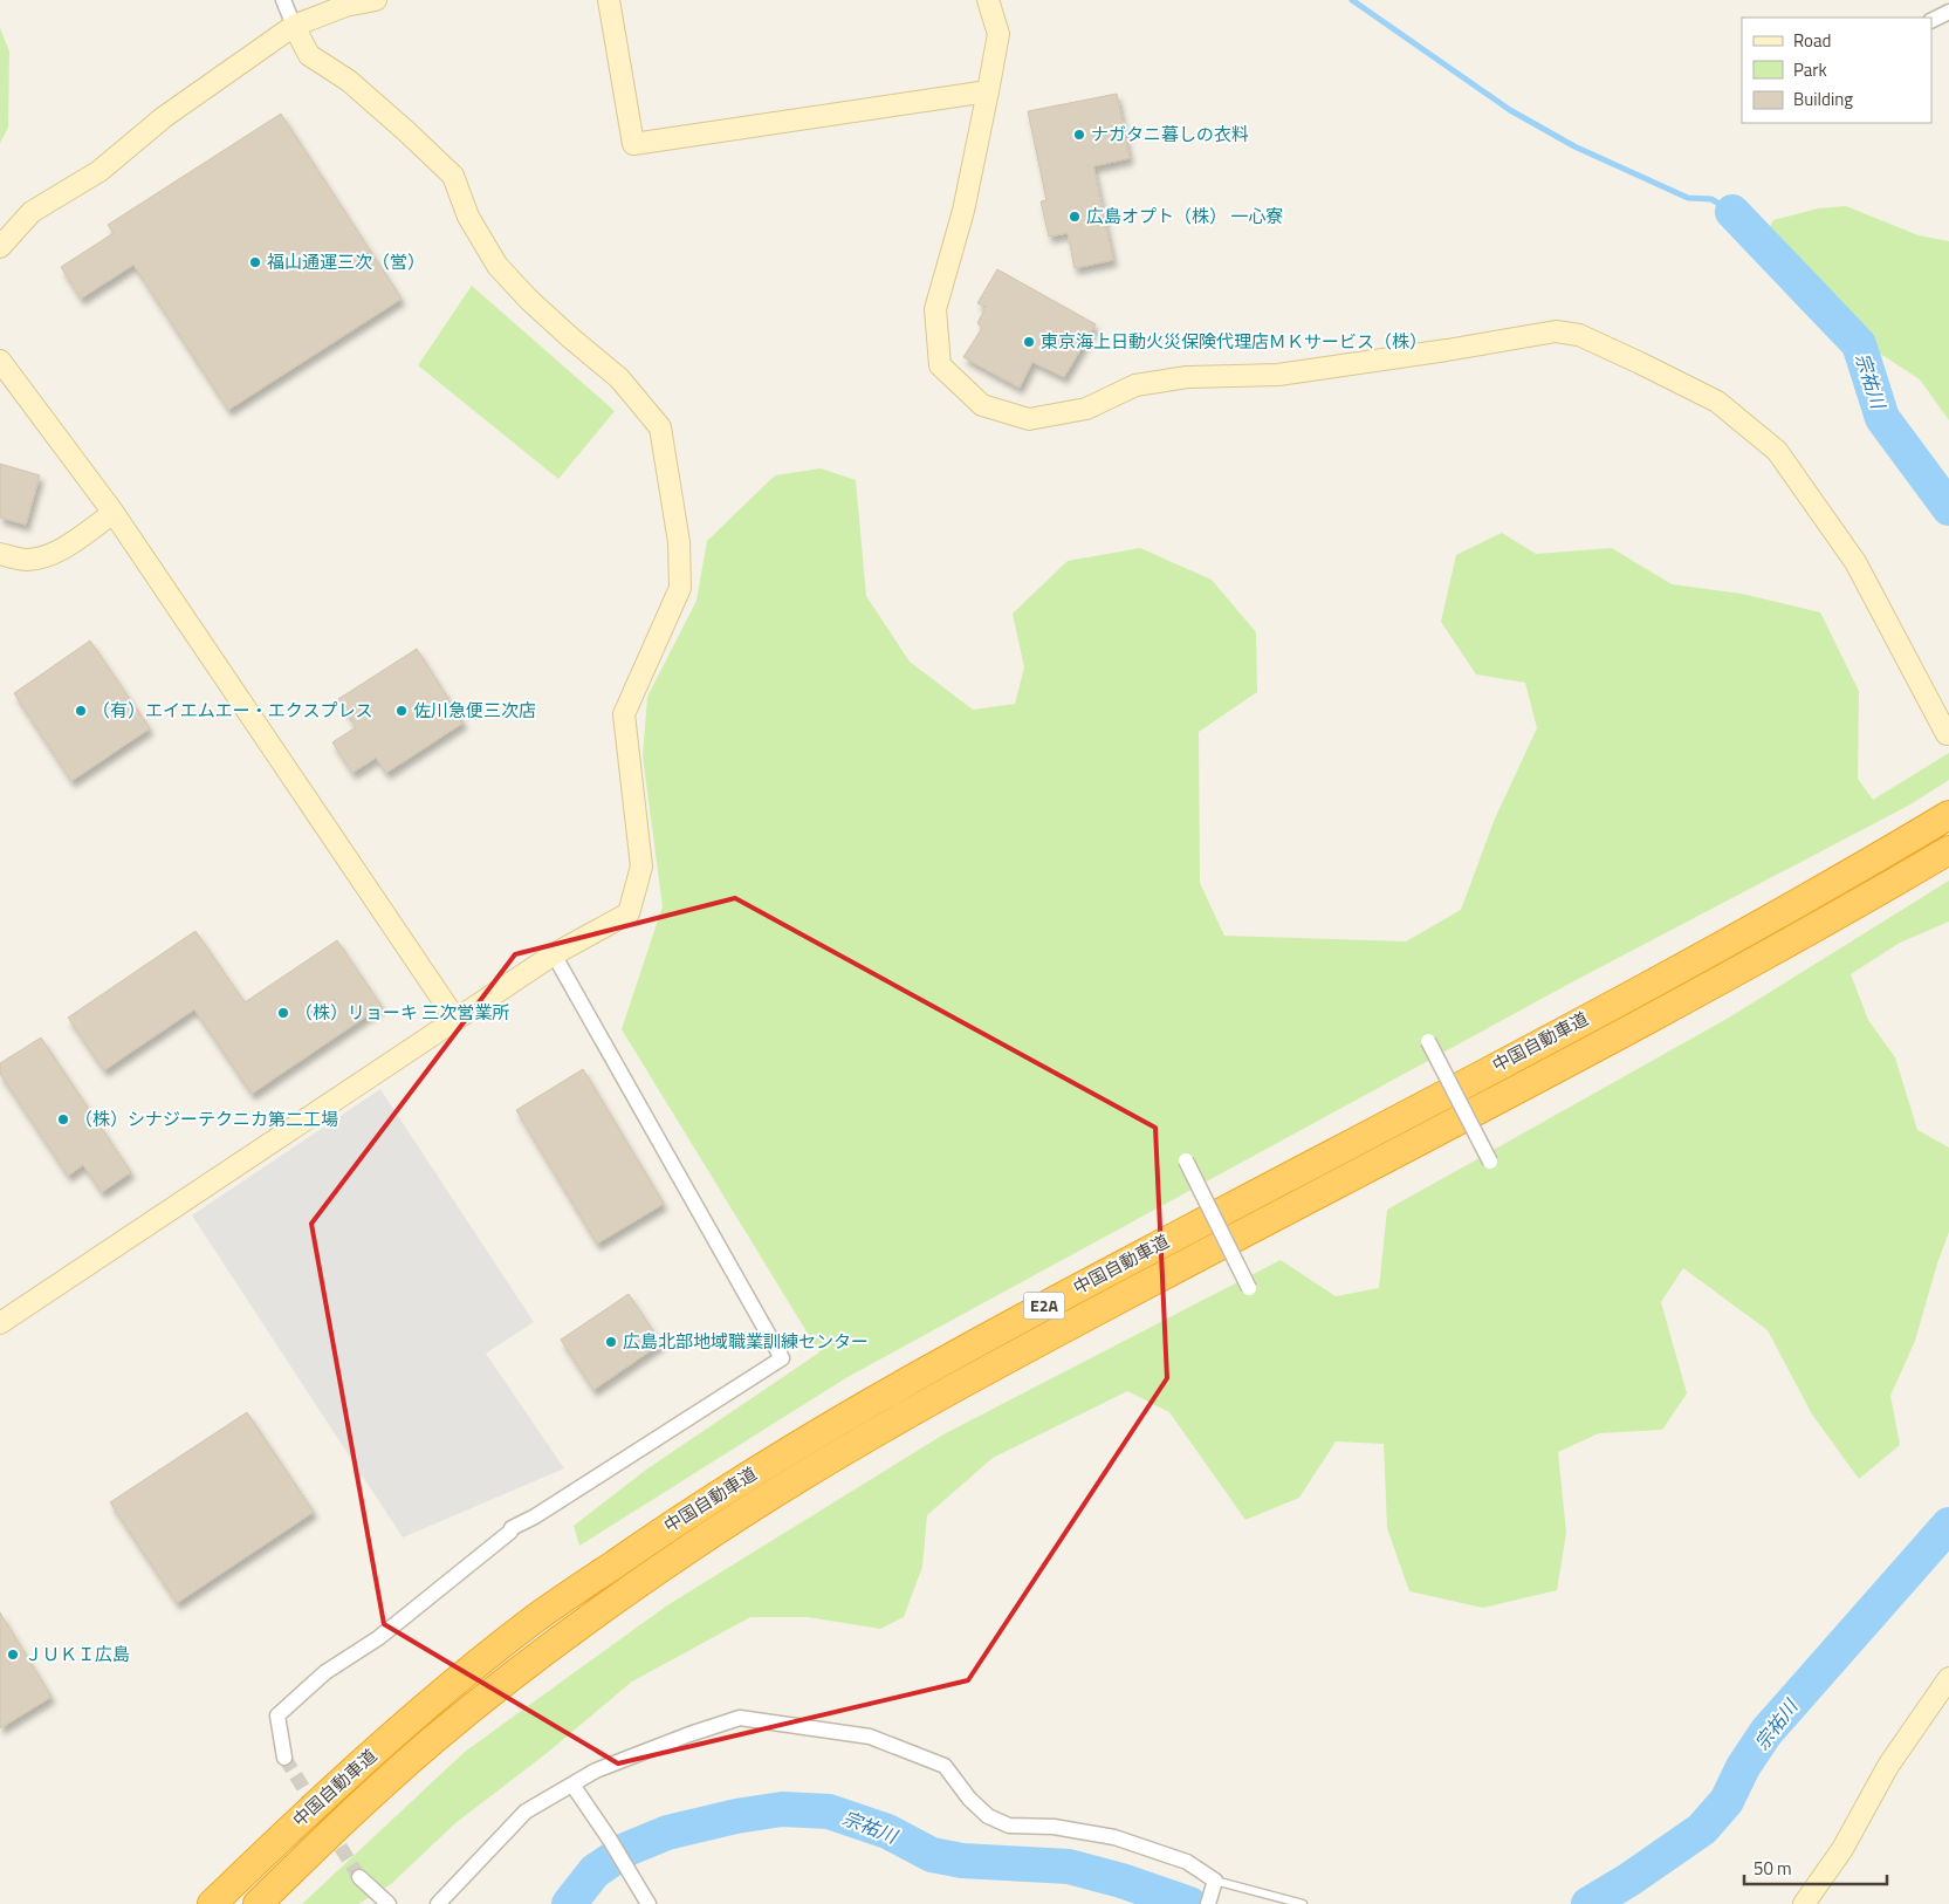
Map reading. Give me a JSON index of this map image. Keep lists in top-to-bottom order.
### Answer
{
  "streets": {
    "highway": ["中国自動車道", "E2A"]
  },
  "water": ["宗祐川"],
  "places": [
    "ナガタニ暮しの衣料",
    "広島オプト（株） 一心寮",
    "福山通運三次（営）",
    "東京海上日動火災保険代理店ＭＫサービス（株）",
    "（有）エイエムエー・エクスプレス",
    "佐川急便三次店",
    "（株）リョーキ 三次営業所",
    "（株）シナジーテクニカ第二工場",
    "広島北部地域職業訓練センター",
    "ＪＵＫＩ広島"
  ],
  "legend": ["Road", "Park", "Building"],
  "scale_bar": "50 m"
}
